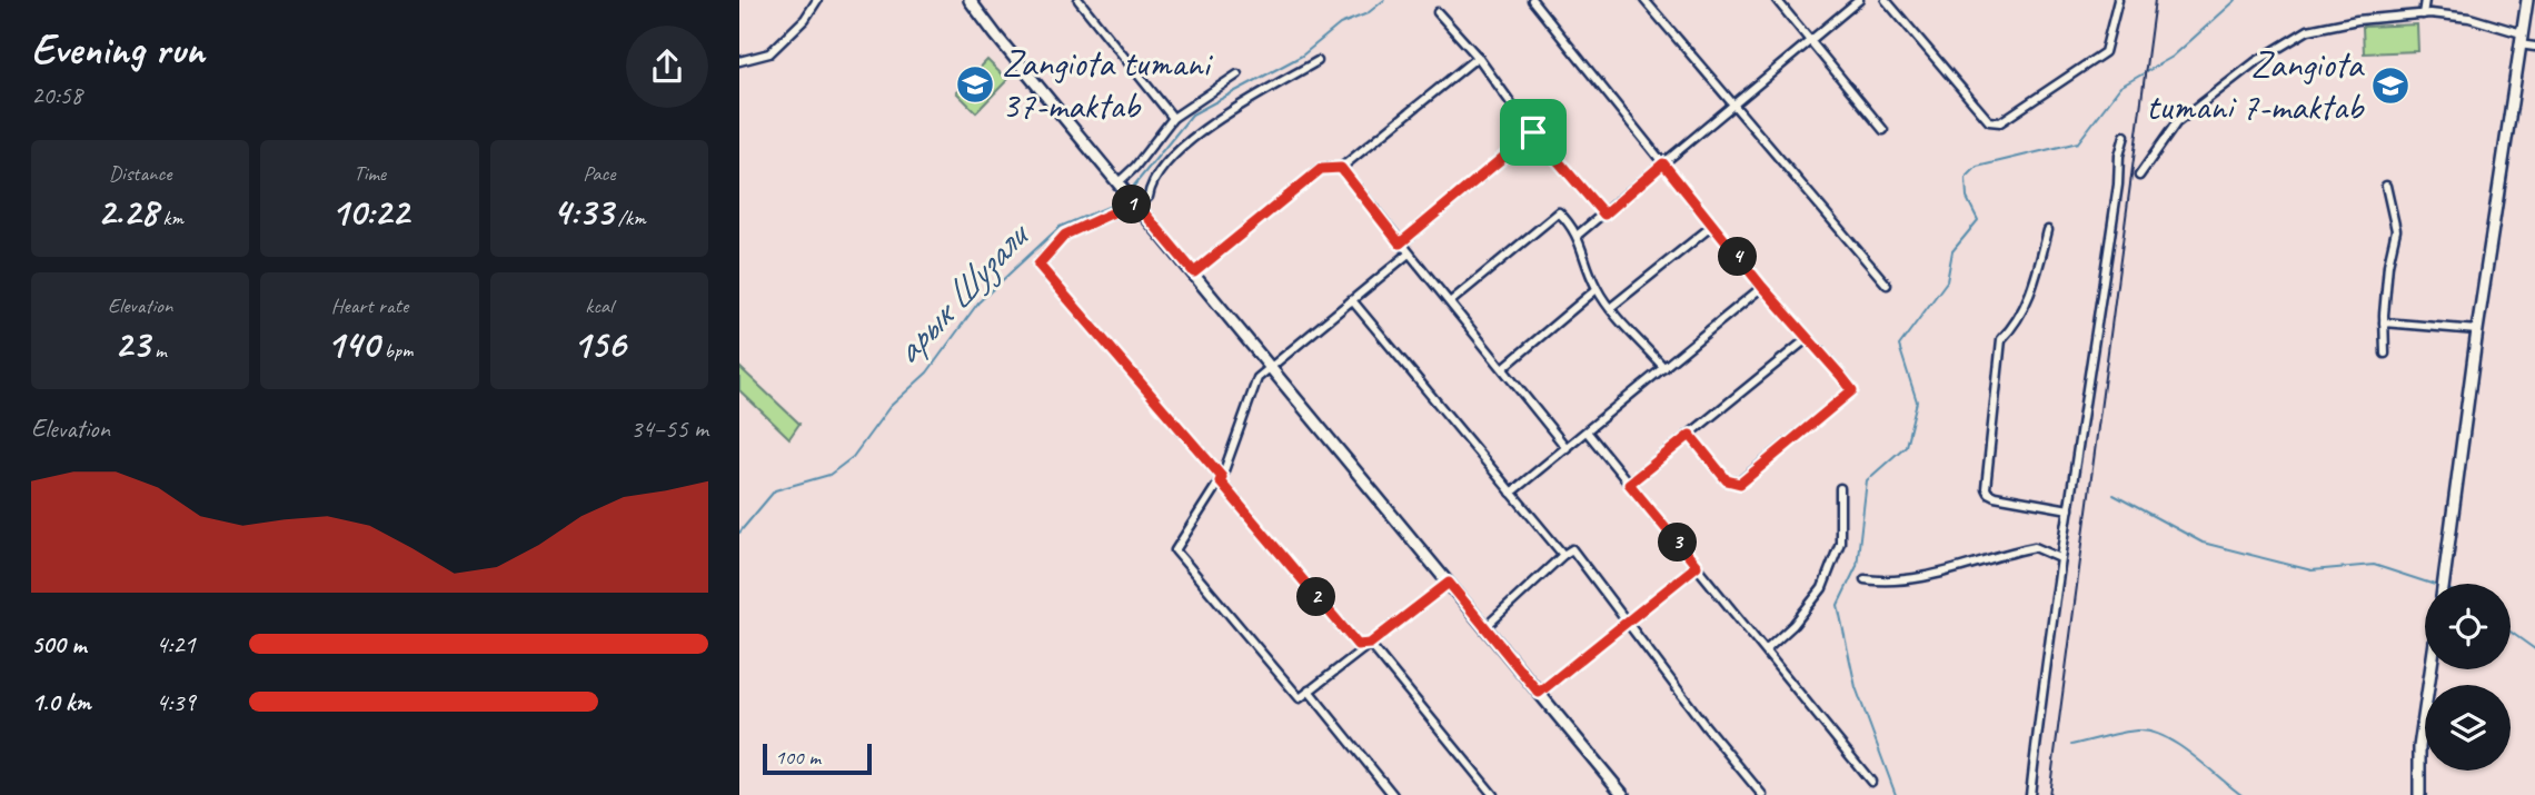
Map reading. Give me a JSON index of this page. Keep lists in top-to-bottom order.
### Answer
{
  "water": ["арык Шузали"],
  "places": {
    "school or university": ["Zangiota tumani 37-maktab", "Zangiota tumani 7-maktab"]
  },
  "scale_bar": "100 m",
  "page": {
    "heading": ["Evening run", "20:58"],
    "stats": [
      ["Distance", "2.28 km"],
      ["Time", "10:22"],
      ["Pace", "4:33 /km"],
      ["Elevation", "23 m"],
      ["Heart rate", "140 bpm"],
      ["kcal", "156"]
    ],
    "pins": [
      "1",
      "4",
      "3",
      "2"
    ],
    "chart": ["Elevation", "34–55 m"],
    "list": [
      {
        "name": "500 m",
        "note": "4:21"
      },
      {
        "name": "1.0 km",
        "note": "4:39"
      }
    ],
    "scale": "100 m"
  }
}
